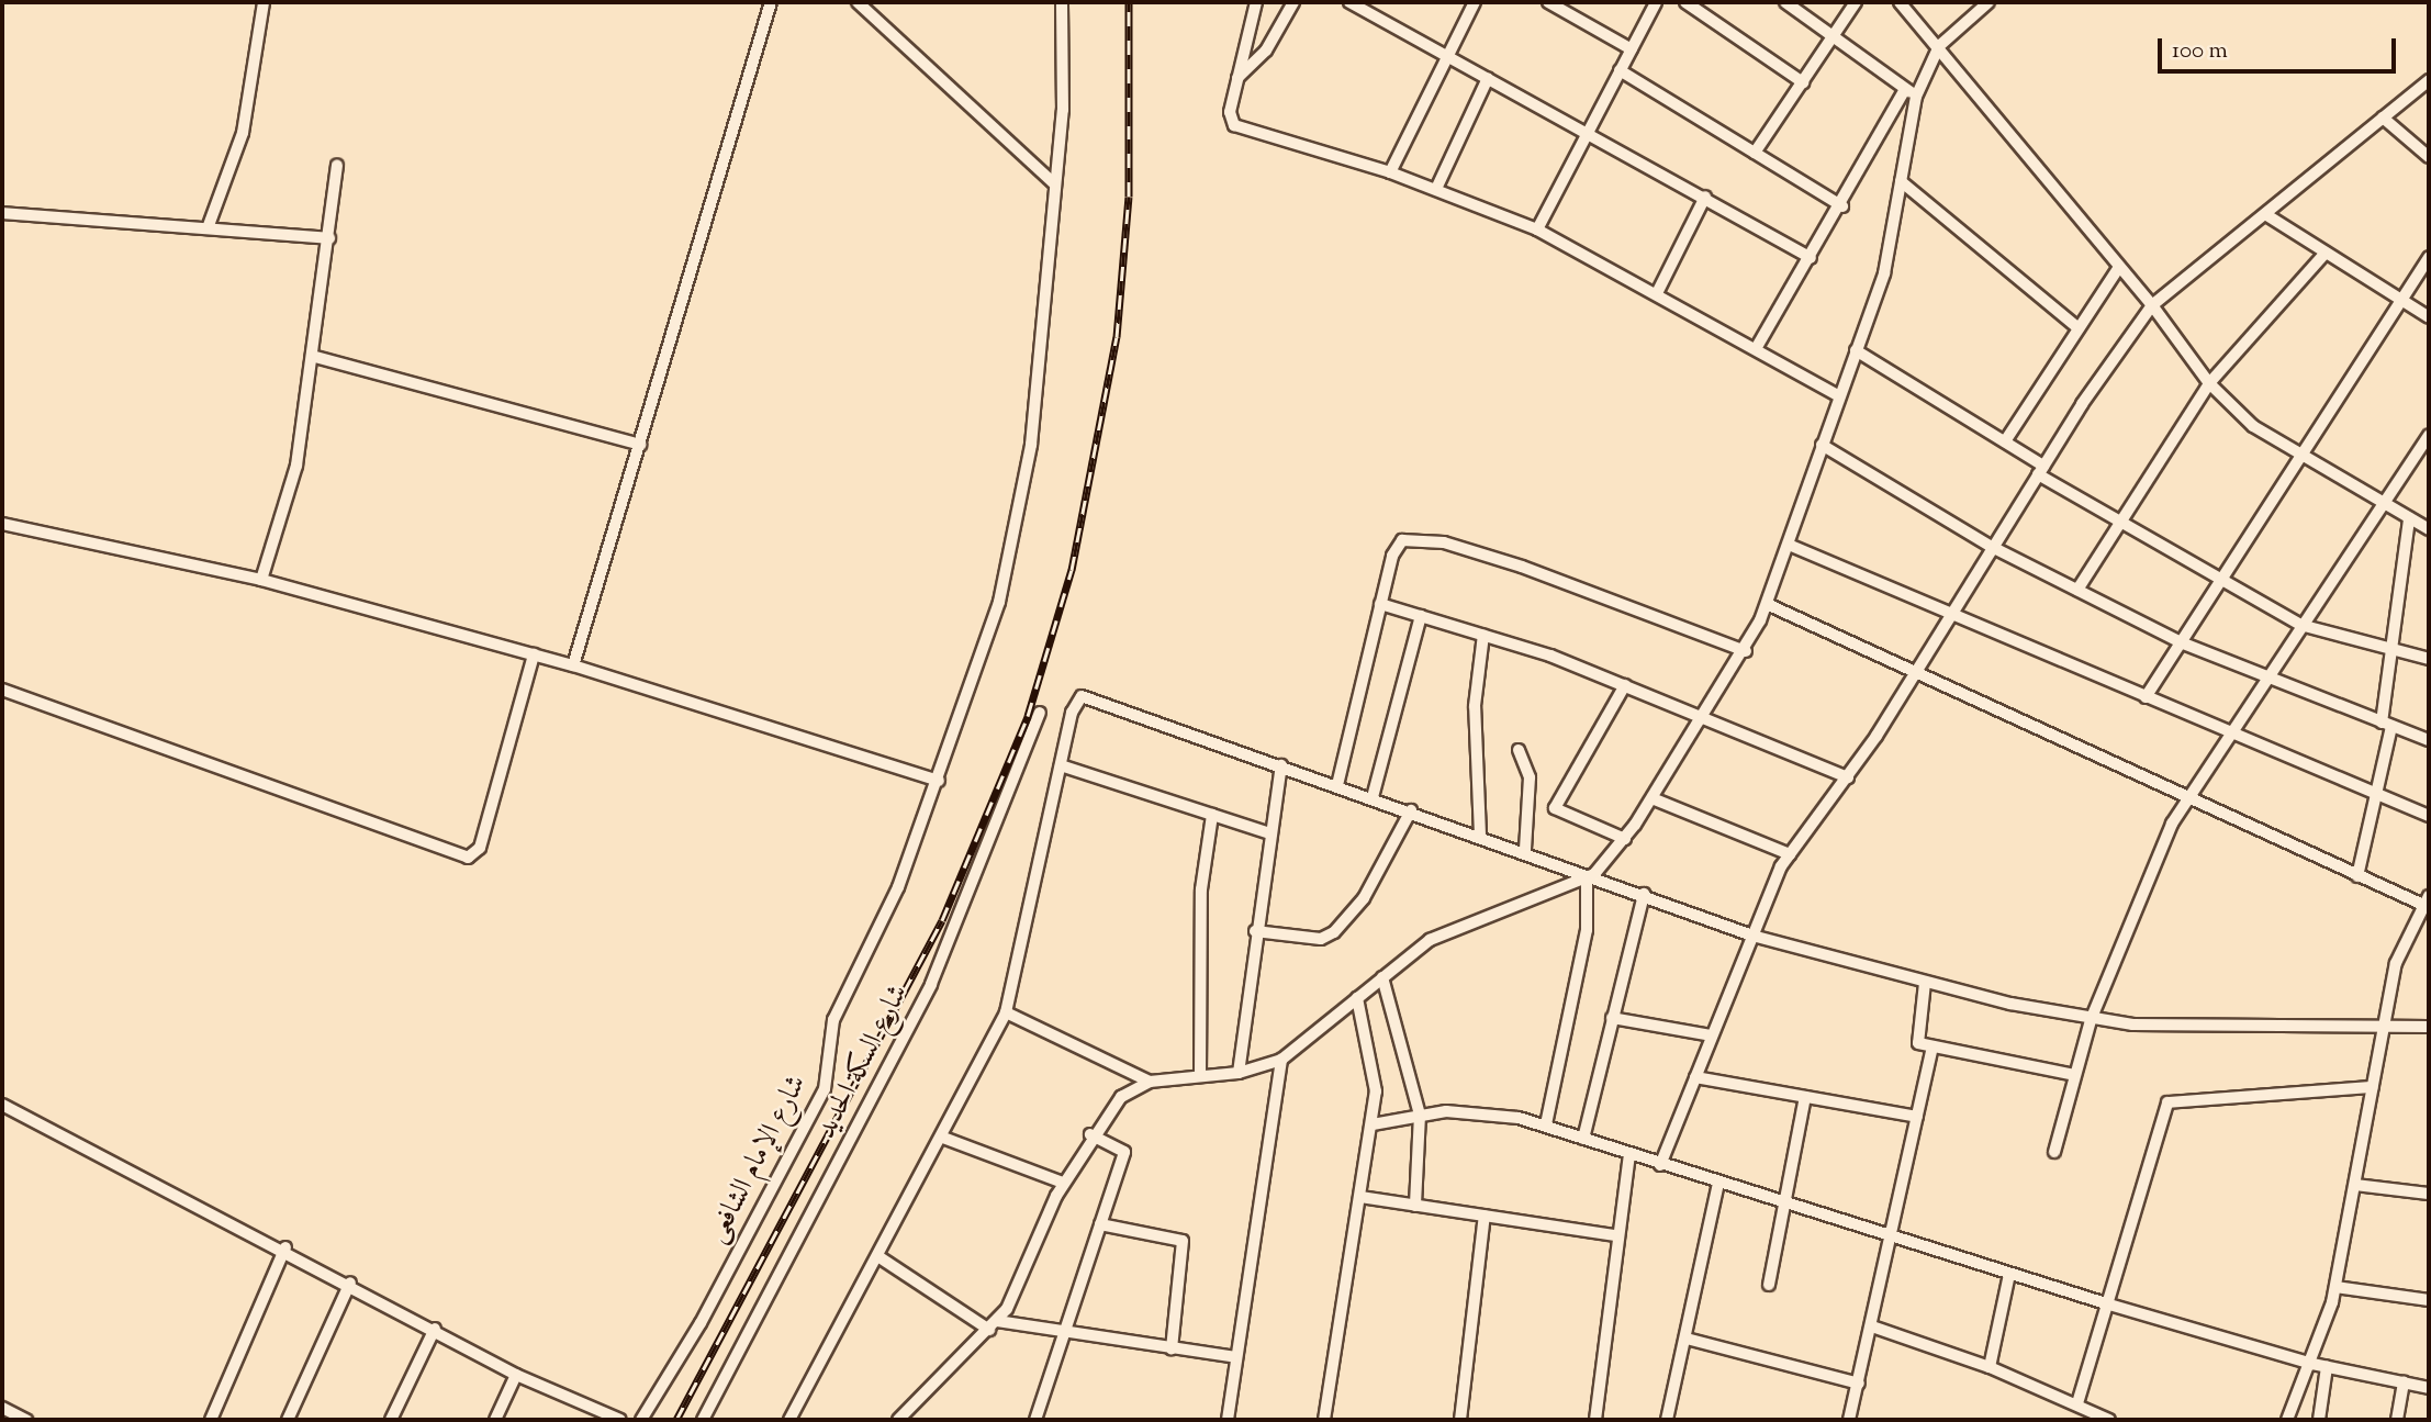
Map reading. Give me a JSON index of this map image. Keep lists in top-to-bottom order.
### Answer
{
  "streets": {
    "street": ["شارع السكة الحديد", "شارع الإمام الشافعى"]
  },
  "scale_bar": "100 m"
}
